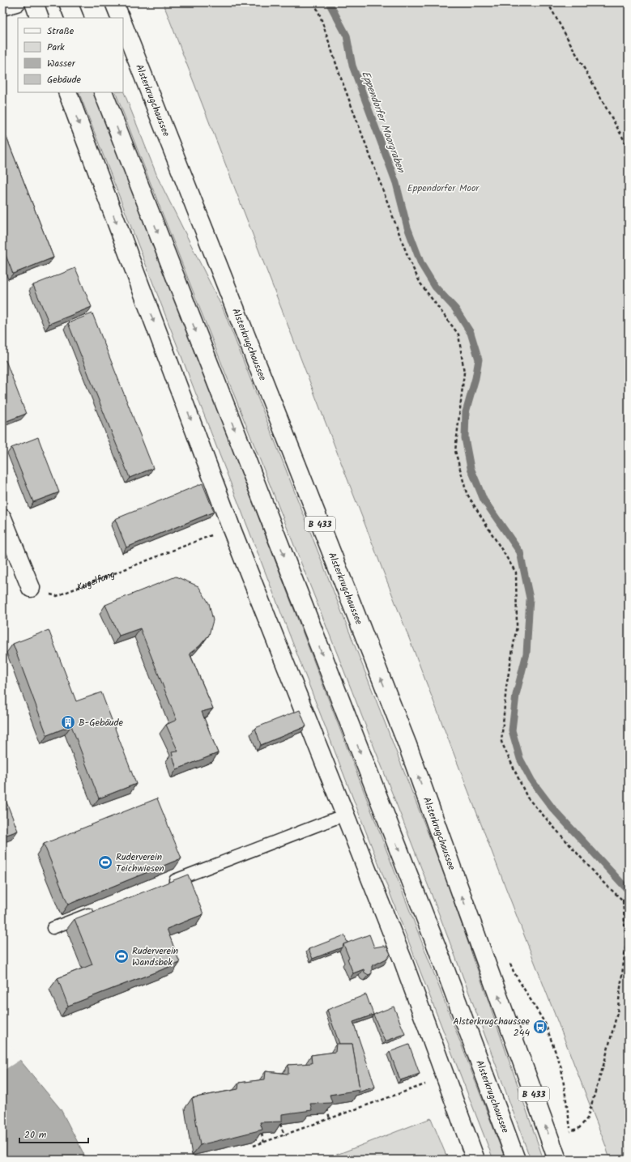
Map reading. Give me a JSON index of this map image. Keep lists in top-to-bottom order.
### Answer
{
  "streets": {
    "main road": ["Alsterkrugchaussee", "B 433"],
    "path": ["Kugelfang"]
  },
  "water": ["Eppendorfer Moorgraben"],
  "parks": ["Eppendorfer Moor"],
  "places": {
    "building": ["B-Gebäude"],
    "sports": ["Ruderverein Teichwiesen", "Ruderverein Wandsbek"],
    "bus stop": ["Alsterkrugchaussee 244"]
  },
  "legend": [
    "Straße",
    "Park",
    "Wasser",
    "Gebäude"
  ],
  "scale_bar": "20 m"
}
